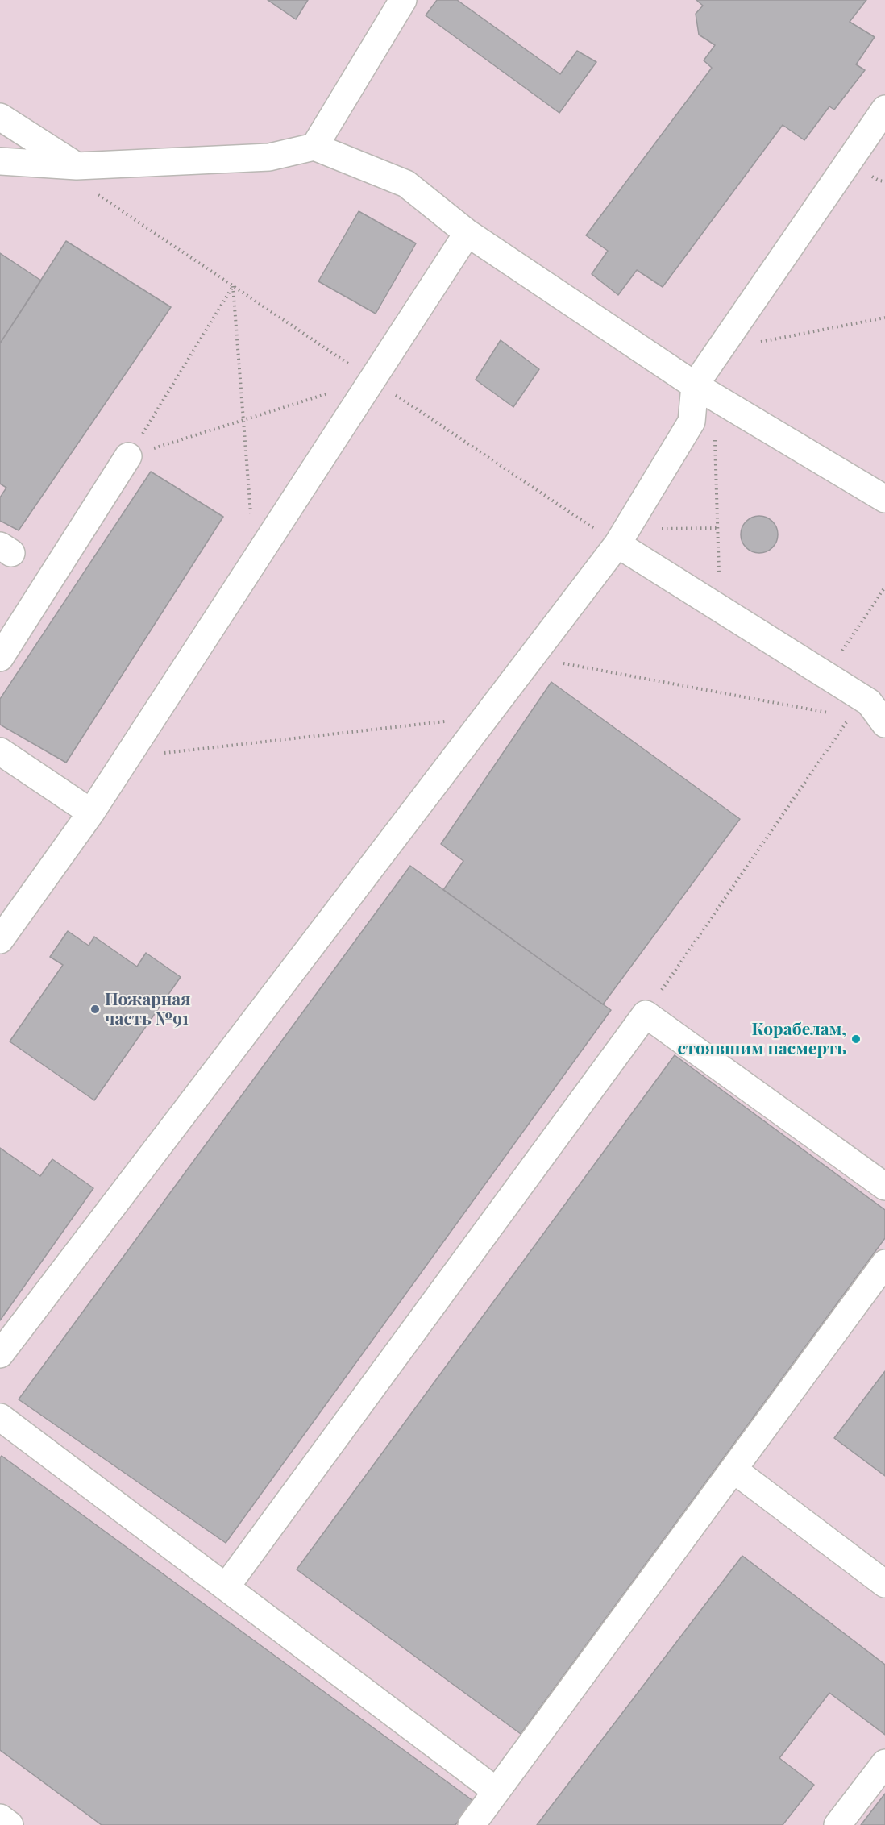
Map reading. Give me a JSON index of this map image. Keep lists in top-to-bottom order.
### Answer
{
  "places": ["Пожарная часть №91", "Корабелам, стоявшим насмерть"]
}
